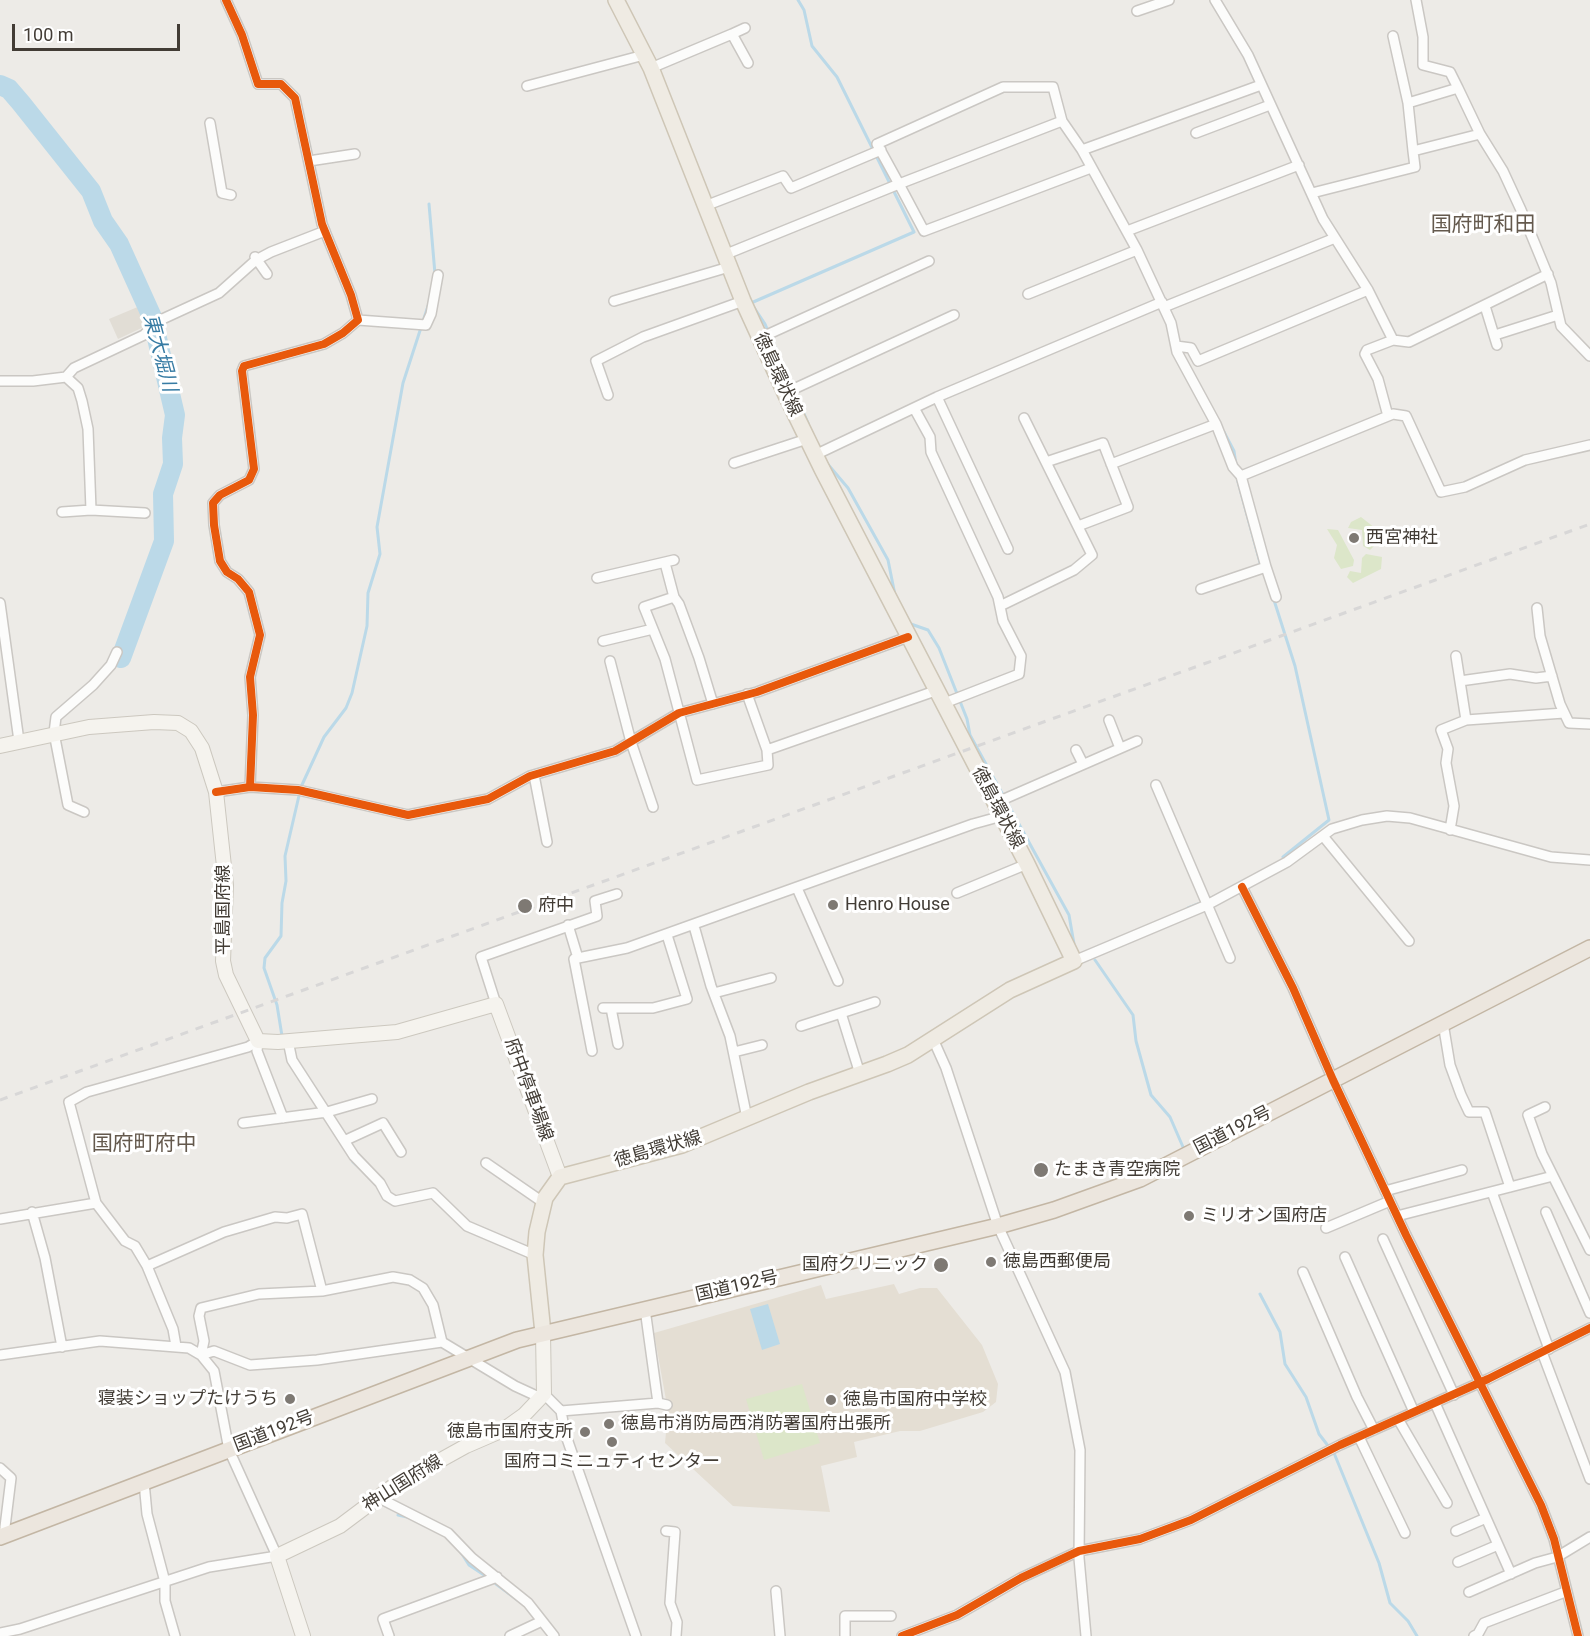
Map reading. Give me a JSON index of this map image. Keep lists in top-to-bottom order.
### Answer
{
  "streets": {
    "highway": ["国道192号"],
    "main road": [
      "徳島環状線",
      "平島国府線",
      "府中停車場線",
      "神山国府線"
    ]
  },
  "crossings": [
    ["徳島環状線", "府中停車場線"]
  ],
  "districts": ["国府町和田", "国府町府中"],
  "water": ["東大堀川"],
  "places": [
    "西宮神社",
    "Henro House",
    "府中",
    "たまき青空病院",
    "ミリオン国府店",
    "徳島西郵便局",
    "国府クリニック",
    "寝装ショップたけうち",
    "徳島市国府中学校",
    "徳島市消防局西消防署国府出張所",
    "徳島市国府支所",
    "国府コミニュティセンター"
  ],
  "scale_bar": "100 m"
}
